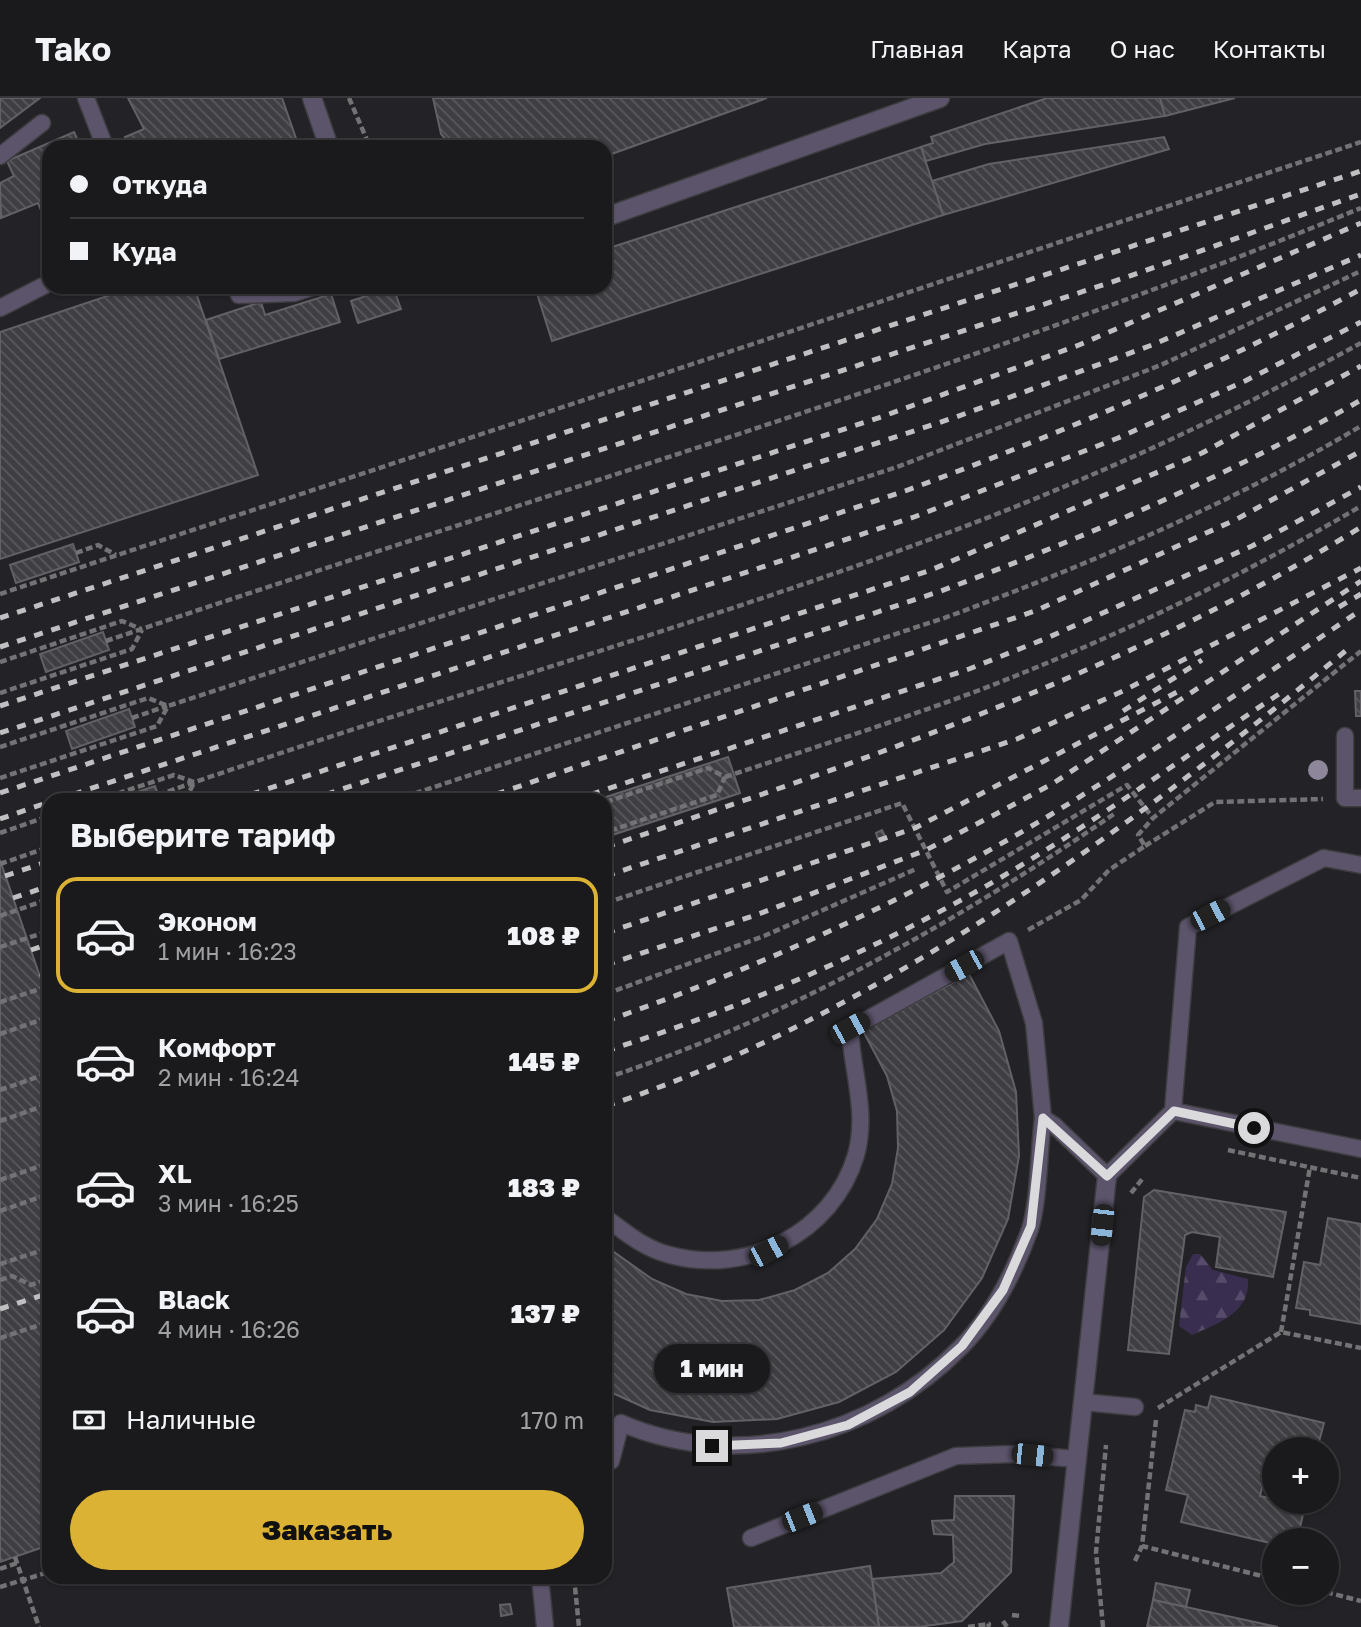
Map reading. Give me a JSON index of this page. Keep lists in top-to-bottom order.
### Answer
{
  "page": {
    "header": "Tako",
    "nav": [
      "Главная",
      "Карта",
      "О нас",
      "Контакты"
    ],
    "banner": ["Откуда", "Куда"],
    "heading": "Выберите тариф",
    "list": [
      {
        "name": "Эконом",
        "note": "1 мин · 16:23",
        "value": "108 ₽"
      },
      {
        "name": "Комфорт",
        "note": "2 мин · 16:24",
        "value": "145 ₽"
      },
      {
        "name": "XL",
        "note": "3 мин · 16:25",
        "value": "183 ₽"
      },
      {
        "name": "Black",
        "note": "4 мин · 16:26",
        "value": "137 ₽"
      }
    ],
    "bubble": "1 мин",
    "pay": ["Наличные", "170 m"],
    "map_buttons": ["+", "−"],
    "buttons": "Заказать"
  }
}
